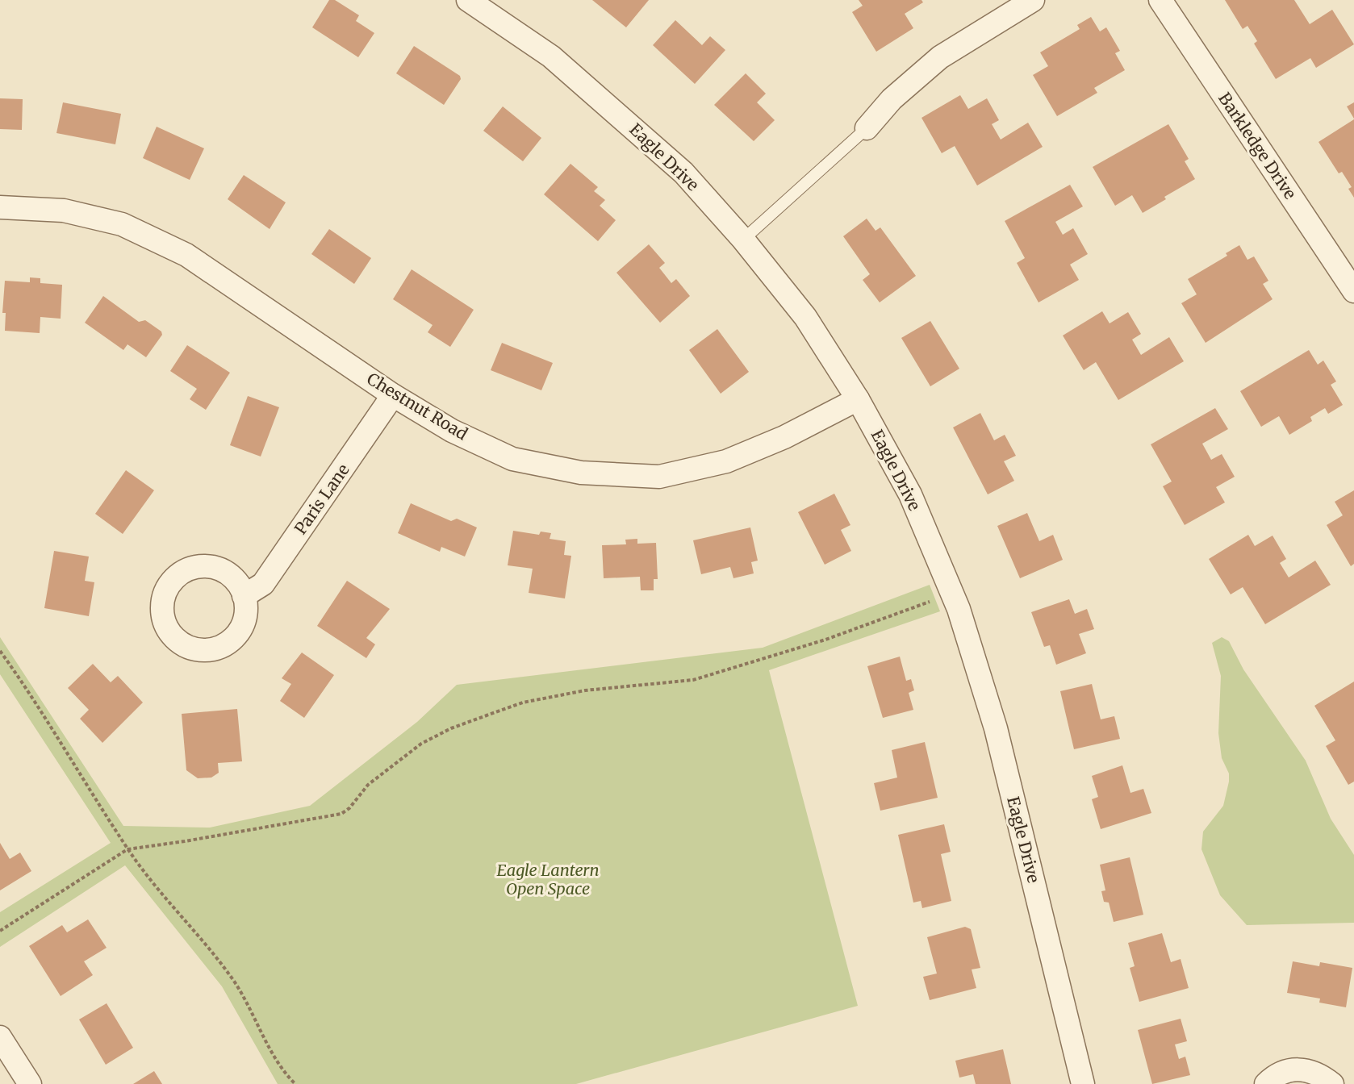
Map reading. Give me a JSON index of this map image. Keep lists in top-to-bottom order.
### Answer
{
  "streets": {
    "street": [
      "Barkledge Drive",
      "Eagle Drive",
      "Chestnut Road",
      "Paris Lane"
    ]
  },
  "crossings": [
    ["Eagle Drive", "Chestnut Road"],
    ["Chestnut Road", "Paris Lane"]
  ],
  "parks": ["Eagle Lantern Open Space"]
}
